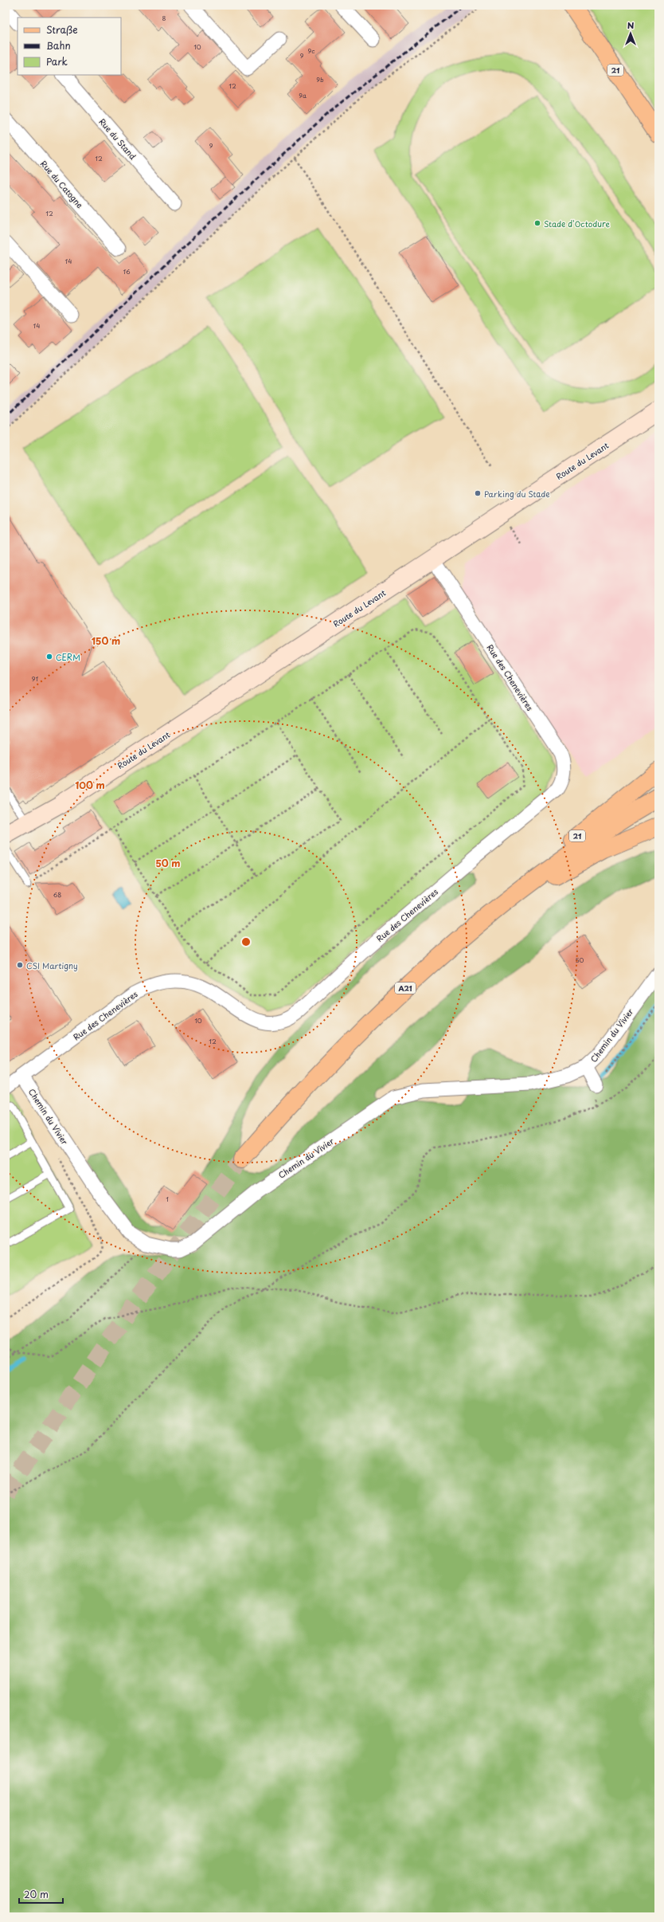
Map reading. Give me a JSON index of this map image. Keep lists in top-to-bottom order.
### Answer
{
  "streets": {
    "main road": ["21", "A21"],
    "street": [
      "Rue du Stand",
      "Rue du Catogne",
      "Route du Levant",
      "Rue des Chenevières",
      "Chemin du Vivier"
    ]
  },
  "crossings": [
    ["21", "A21"],
    ["Route du Levant", "Rue des Chenevières"],
    ["Rue des Chenevières", "Chemin du Vivier"]
  ],
  "places": [
    "Stade d'Octodure",
    "Parking du Stade",
    "CERM",
    "CSI Martigny"
  ],
  "house_numbers": [
    "8",
    "10",
    "9c",
    "9",
    "9b",
    "12",
    "9a",
    "9",
    "12",
    "12",
    "14",
    "16",
    "14",
    "91",
    "68",
    "50",
    "10",
    "12",
    "1"
  ],
  "legend": ["Straße", "Bahn", "Park"],
  "scale_bar": "20 m",
  "north": "top",
  "rings": ["150 m", "100 m", "50 m"]
}
